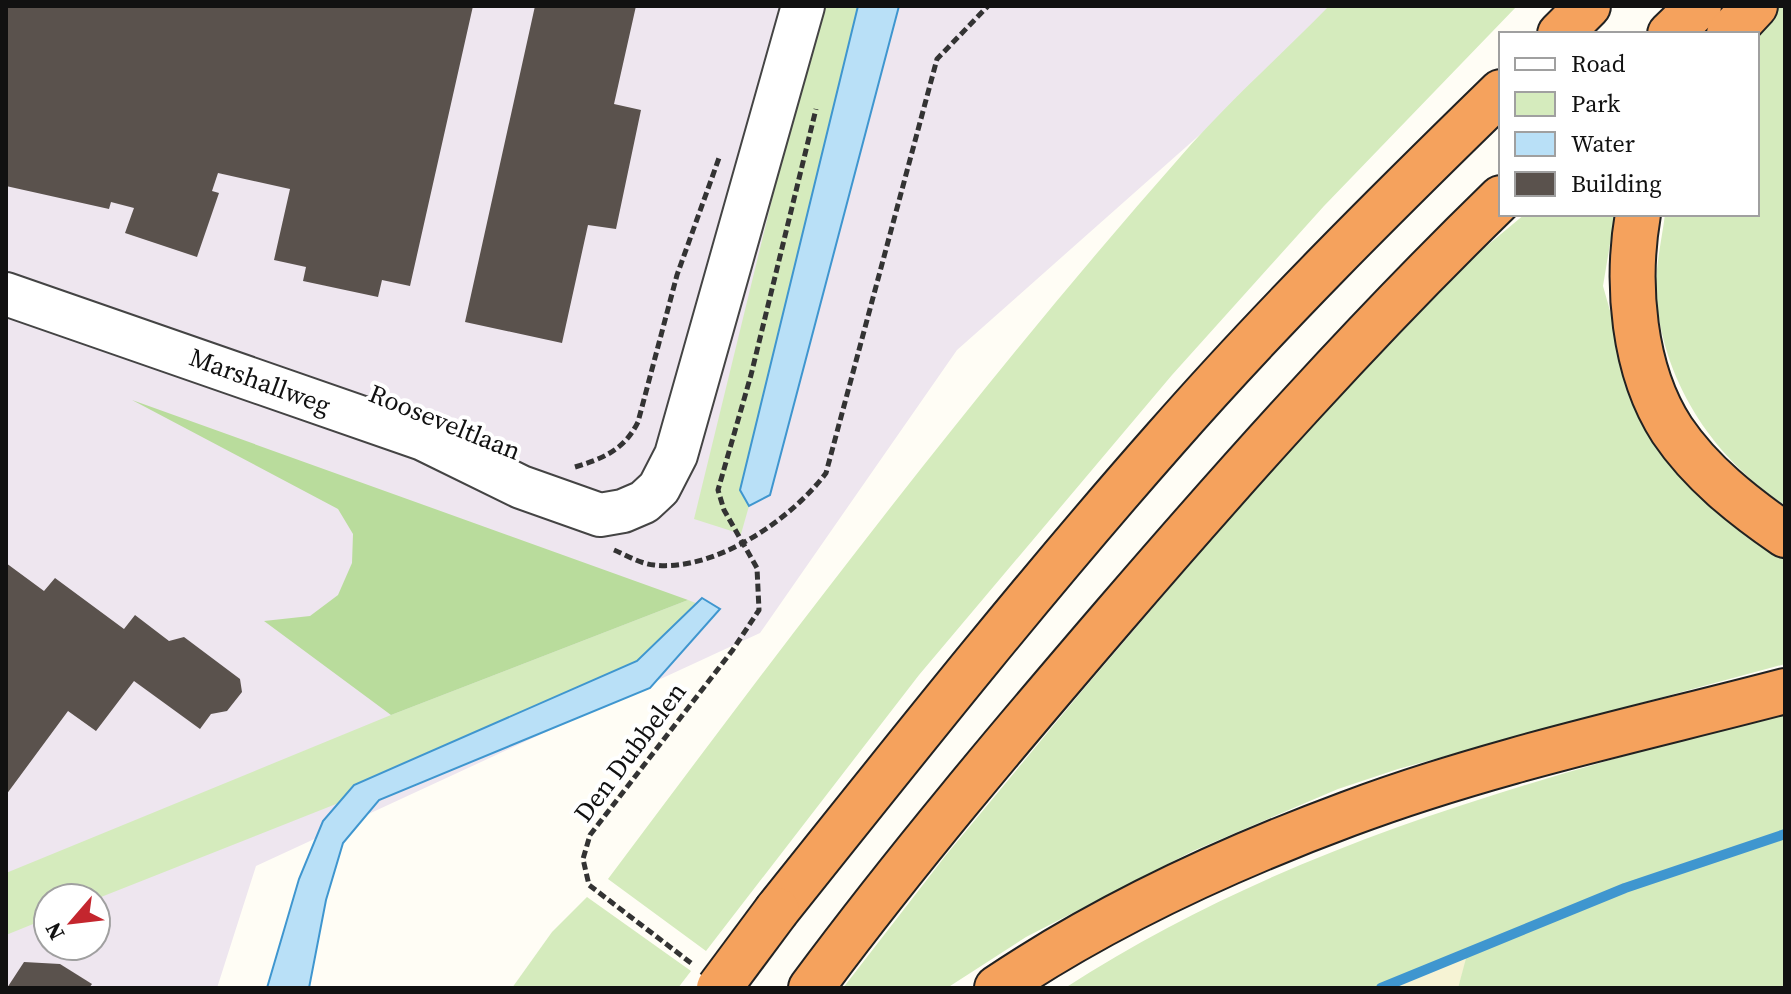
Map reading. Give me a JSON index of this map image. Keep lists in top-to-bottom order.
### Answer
{
  "streets": {
    "street": ["Marshallweg"],
    "path": ["Den Dubbelen"]
  },
  "legend": [
    "Road",
    "Park",
    "Water",
    "Building"
  ],
  "north": "bottom left"
}
